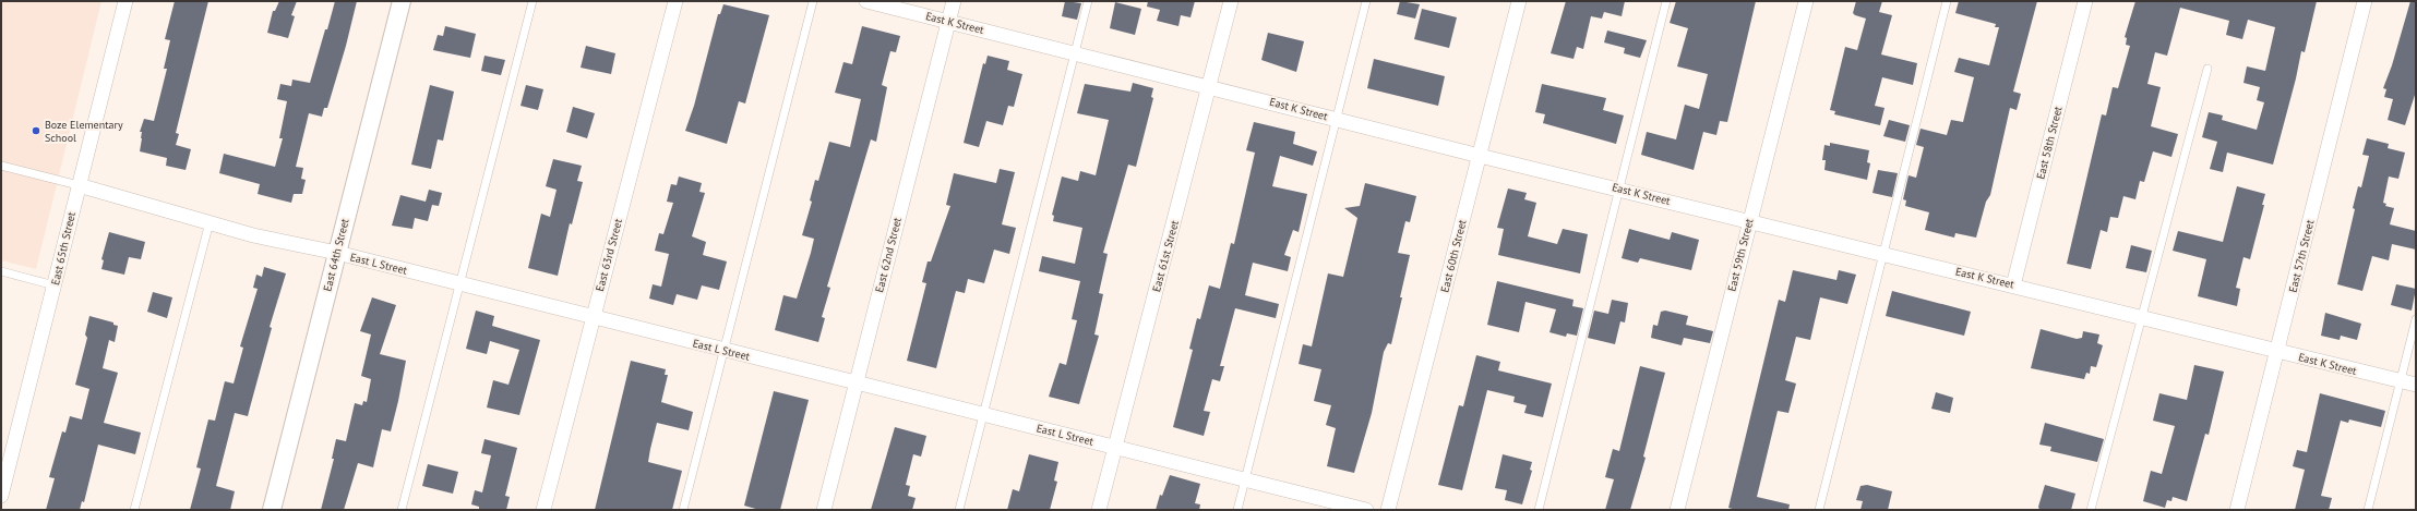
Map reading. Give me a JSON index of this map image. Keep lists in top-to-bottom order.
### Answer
{
  "streets": {
    "street": [
      "East K Street",
      "East 58th Street",
      "East 65th Street",
      "East 64th Street",
      "East 63rd Street",
      "East 62nd Street",
      "East 59th Street",
      "East 61st Street",
      "East 60th Street",
      "East 57th Street",
      "East L Street"
    ]
  },
  "crossings": [
    ["East K Street", "East 58th Street"],
    ["East K Street", "East 62nd Street"],
    ["East K Street", "East 59th Street"],
    ["East K Street", "East 61st Street"],
    ["East K Street", "East 60th Street"],
    ["East K Street", "East 57th Street"],
    ["East 65th Street", "East L Street"],
    ["East 64th Street", "East L Street"],
    ["East 63rd Street", "East L Street"],
    ["East 62nd Street", "East L Street"],
    ["East 61st Street", "East L Street"]
  ],
  "places": ["Boze Elementary School"]
}
